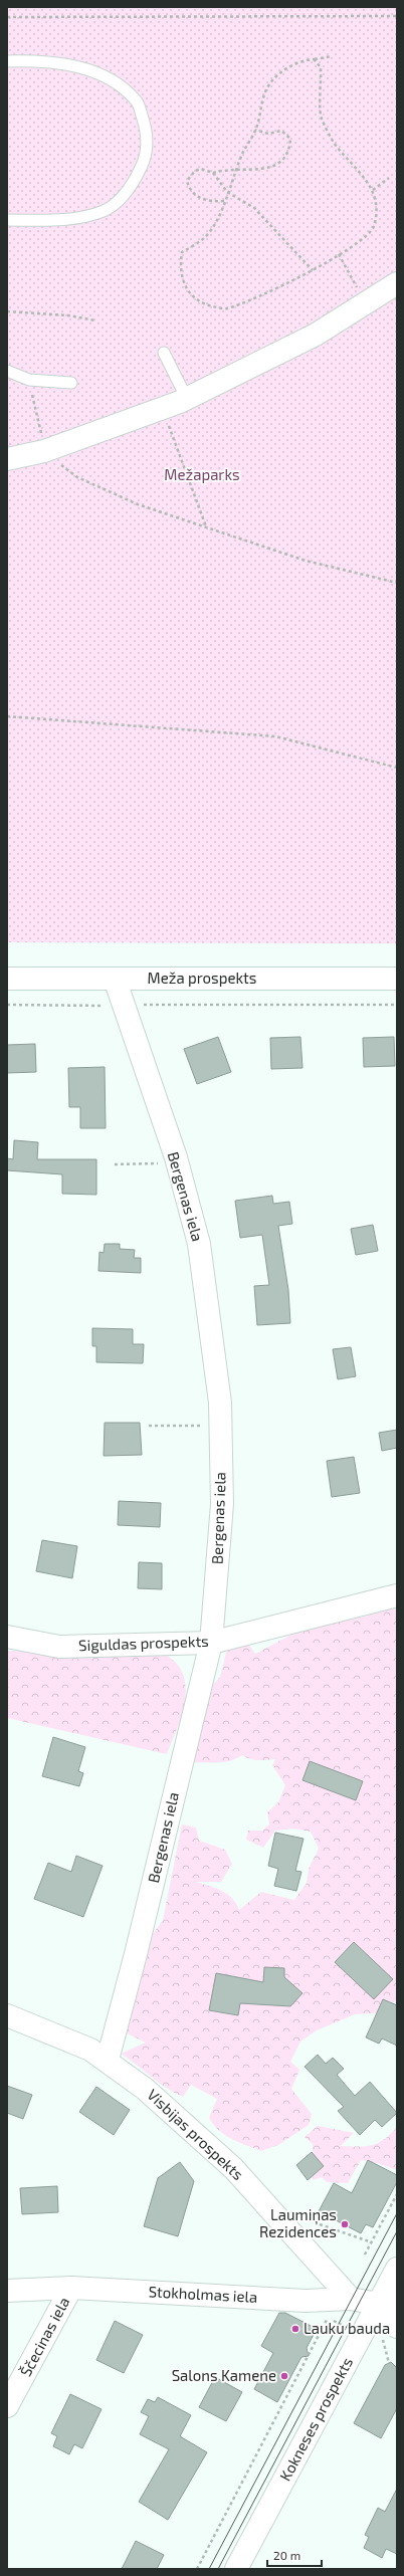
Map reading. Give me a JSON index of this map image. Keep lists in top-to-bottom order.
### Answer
{
  "streets": {
    "street": [
      "Meža prospekts",
      "Bergenas iela",
      "Siguldas prospekts",
      "Visbijas prospekts",
      "Stokholmas iela",
      "Ščecinas iela",
      "Kokneses prospekts"
    ]
  },
  "crossings": [
    ["Meža prospekts", "Bergenas iela"],
    ["Bergenas iela", "Siguldas prospekts"],
    ["Bergenas iela", "Visbijas prospekts"],
    ["Visbijas prospekts", "Stokholmas iela"],
    ["Stokholmas iela", "Ščecinas iela"],
    ["Stokholmas iela", "Kokneses prospekts"]
  ],
  "parks": ["Mežaparks"],
  "places": ["Laumiņas Rezidences", "Lauku bauda", "Salons Kamene"],
  "scale_bar": "20 m"
}
